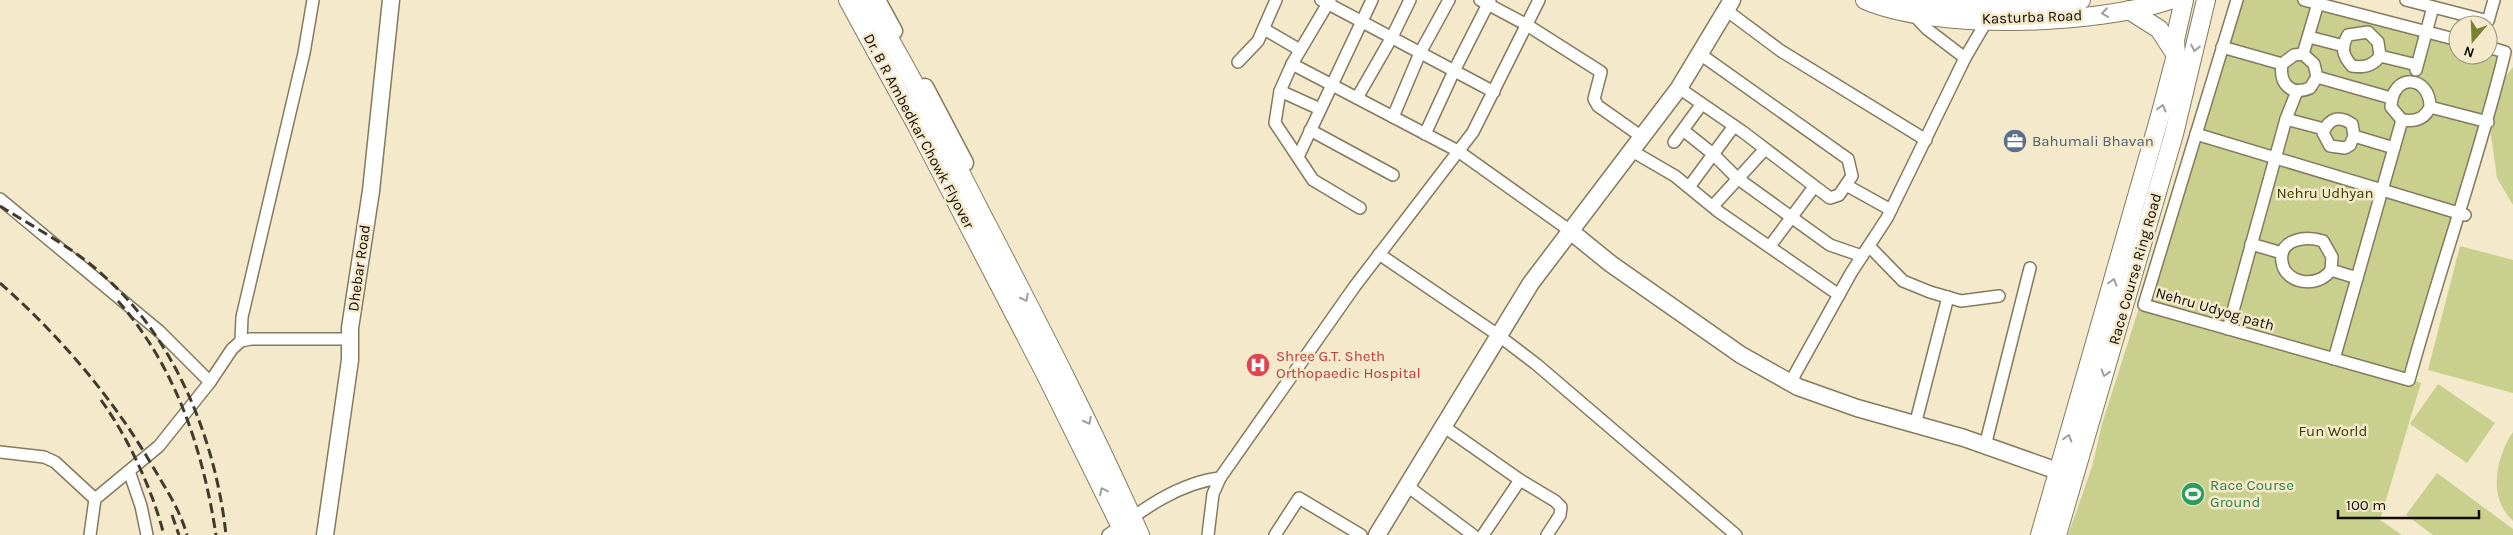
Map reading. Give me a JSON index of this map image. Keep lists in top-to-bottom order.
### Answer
{
  "streets": {
    "main road": ["Kasturba Road", "Dr. B R Ambedkar Chowk Flyover", "Race Course Ring Road"],
    "street": ["Dhebar Road", "Nehru Udyog path"]
  },
  "parks": ["Nehru Udhyan", "Fun World"],
  "places": {
    "office": ["Bahumali Bhavan"],
    "hospital": ["Shree G.T. Sheth Orthopaedic Hospital"],
    "sports": ["Race Course Ground"]
  },
  "scale_bar": "100 m",
  "north": "bottom"
}
